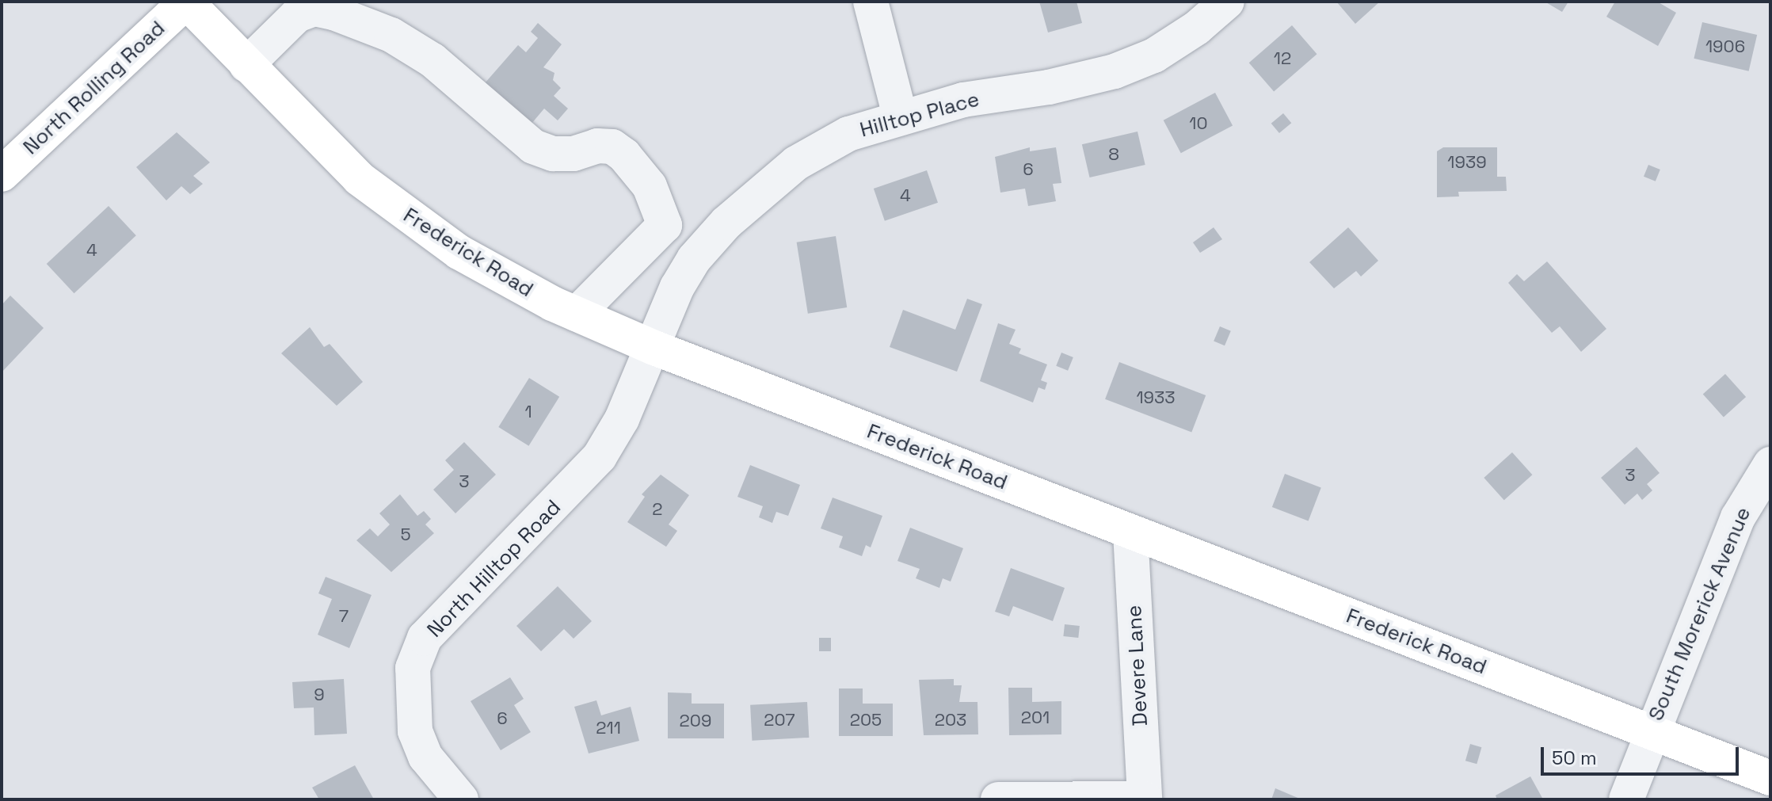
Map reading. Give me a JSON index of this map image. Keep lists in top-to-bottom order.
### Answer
{
  "streets": {
    "main road": ["North Rolling Road", "Frederick Road"],
    "street": [
      "Hilltop Place",
      "North Hilltop Road",
      "South Morerick Avenue",
      "Devere Lane"
    ]
  },
  "crossings": [
    ["North Rolling Road", "Frederick Road"],
    ["Hilltop Place", "Frederick Road"],
    ["Hilltop Place", "North Hilltop Road"],
    ["Frederick Road", "North Hilltop Road"],
    ["Frederick Road", "South Morerick Avenue"],
    ["Frederick Road", "Devere Lane"]
  ],
  "house_numbers": [
    "1906",
    "12",
    "10",
    "8",
    "1939",
    "6",
    "4",
    "4",
    "1933",
    "1",
    "3",
    "3",
    "2",
    "5",
    "7",
    "9",
    "201",
    "6",
    "207",
    "205",
    "203",
    "209",
    "211"
  ],
  "scale_bar": "50 m"
}
